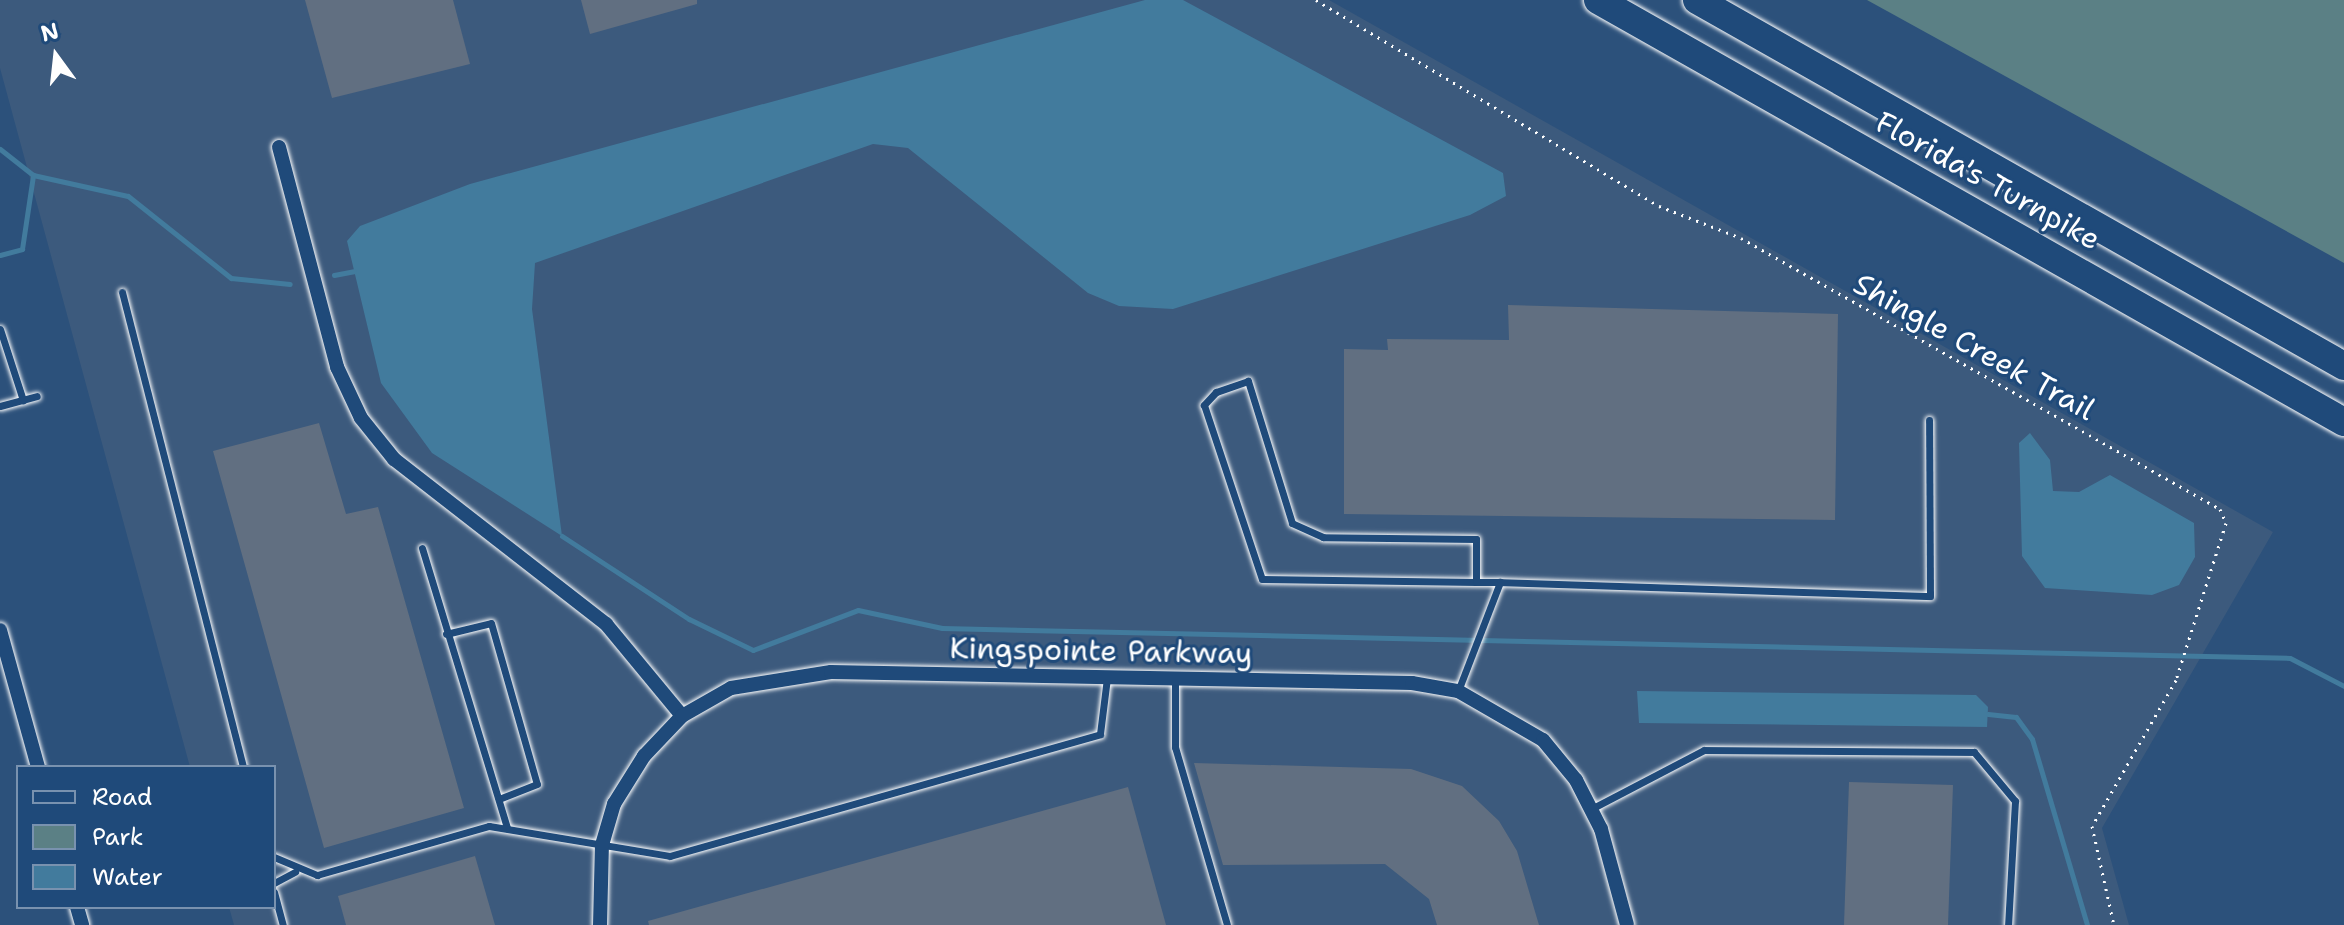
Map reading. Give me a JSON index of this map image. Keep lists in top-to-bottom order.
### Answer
{
  "streets": {
    "highway": ["Florida's Turnpike"],
    "street": ["Kingspointe Parkway"],
    "path": ["Shingle Creek Trail"]
  },
  "legend": ["Road", "Park", "Water"],
  "north": "top"
}
